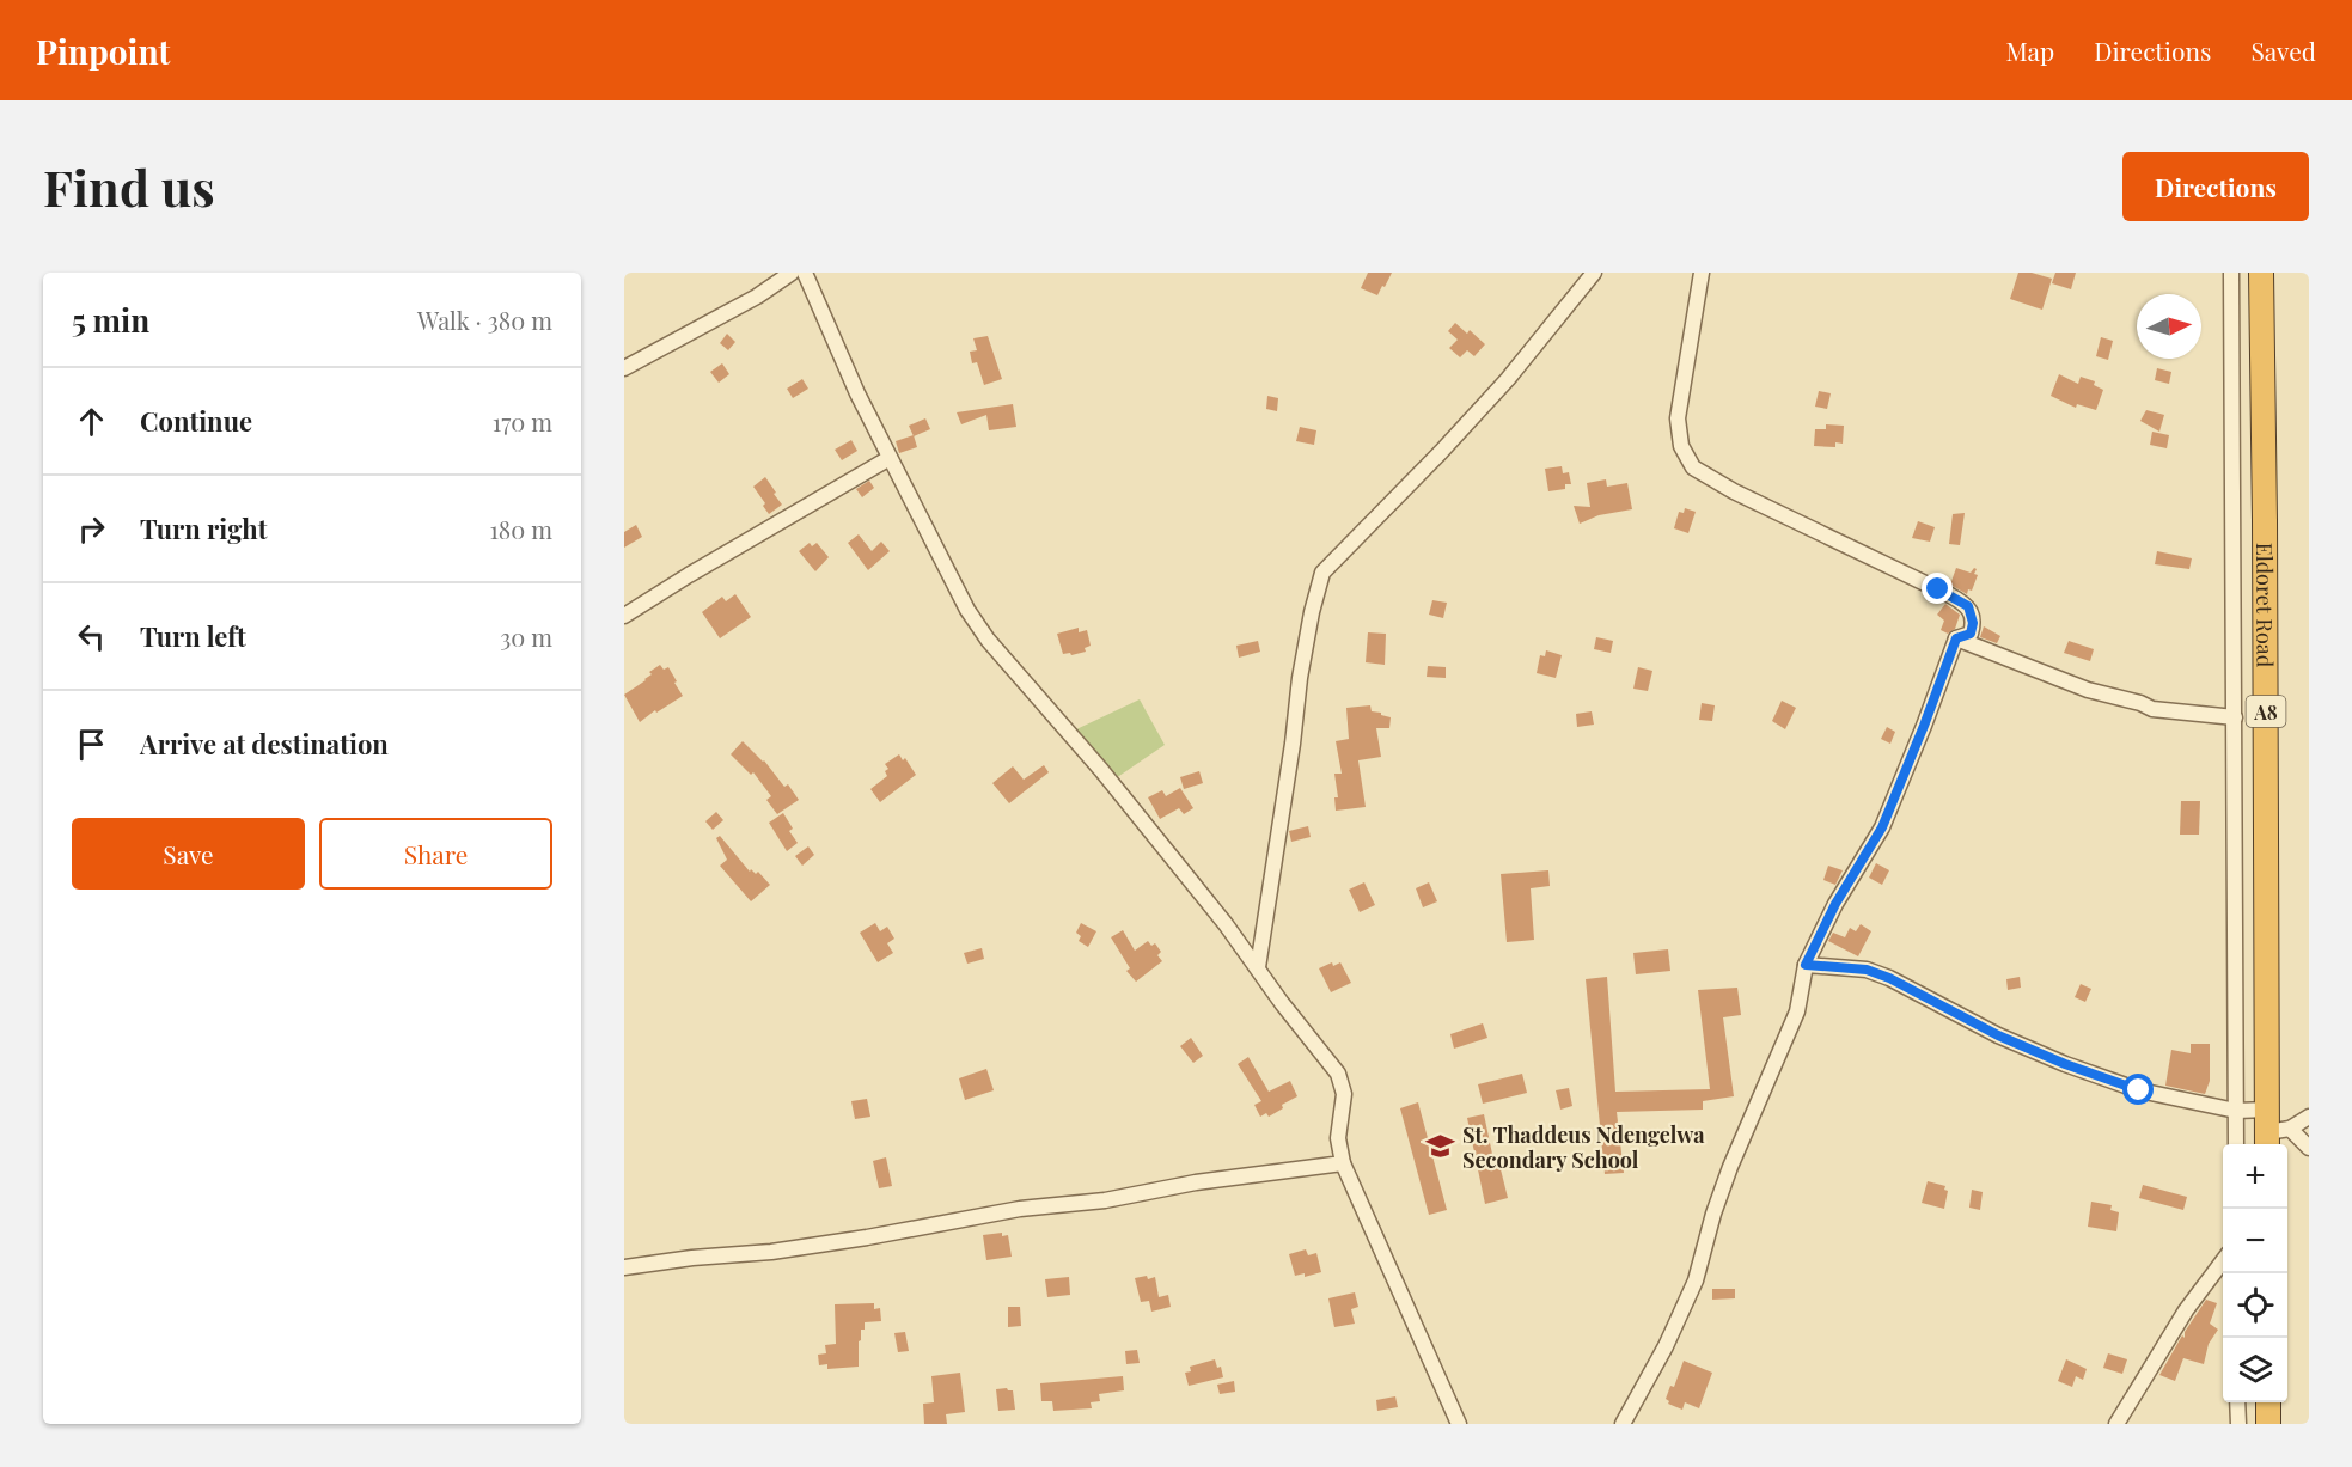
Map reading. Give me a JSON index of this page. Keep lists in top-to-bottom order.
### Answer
{
  "streets": {
    "highway": ["Eldoret Road", "A8"]
  },
  "places": {
    "school or university": ["St. Thaddeus Ndengelwa Secondary School"]
  },
  "north": "right",
  "page": {
    "header": "Pinpoint",
    "nav": ["Map", "Directions", "Saved"],
    "buttons": [
      "Directions",
      ["Save", "Share"]
    ],
    "title": "Find us",
    "heading": ["5 min", "Walk · 380 m"],
    "list": [
      ["Continue", "170 m"],
      ["Turn right", "180 m"],
      ["Turn left", "30 m"],
      "Arrive at destination"
    ],
    "map_buttons": ["+", "−"]
  }
}
